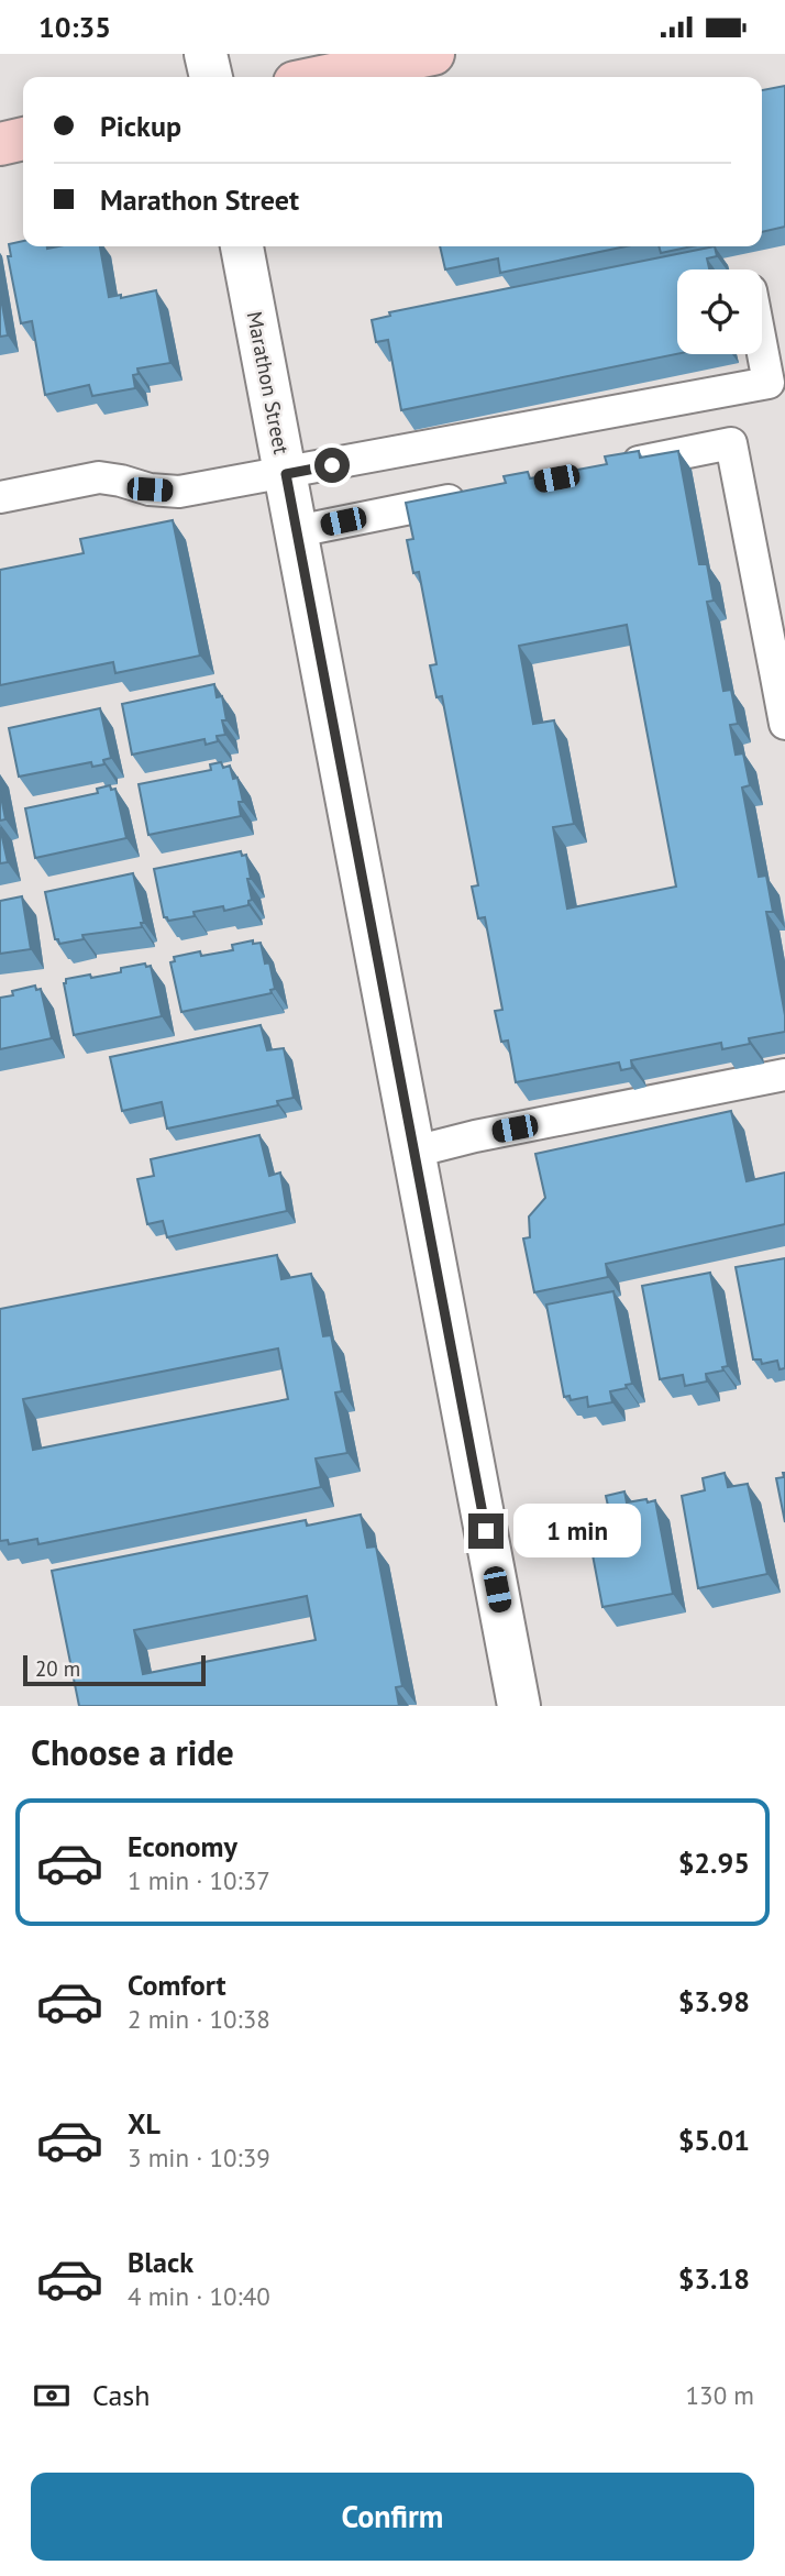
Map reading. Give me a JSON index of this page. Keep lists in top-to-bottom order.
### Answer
{
  "streets": {
    "street": ["Marathon Street"]
  },
  "scale_bar": "20 m",
  "page": {
    "status": "10:35",
    "banner": ["Pickup", "Marathon Street"],
    "bubble": "1 min",
    "scale": "20 m",
    "heading": "Choose a ride",
    "list": [
      {
        "name": "Economy",
        "note": "1 min · 10:37",
        "value": "$2.95"
      },
      {
        "name": "Comfort",
        "note": "2 min · 10:38",
        "value": "$3.98"
      },
      {
        "name": "XL",
        "note": "3 min · 10:39",
        "value": "$5.01"
      },
      {
        "name": "Black",
        "note": "4 min · 10:40",
        "value": "$3.18"
      }
    ],
    "pay": ["Cash", "130 m"],
    "buttons": "Confirm"
  }
}
